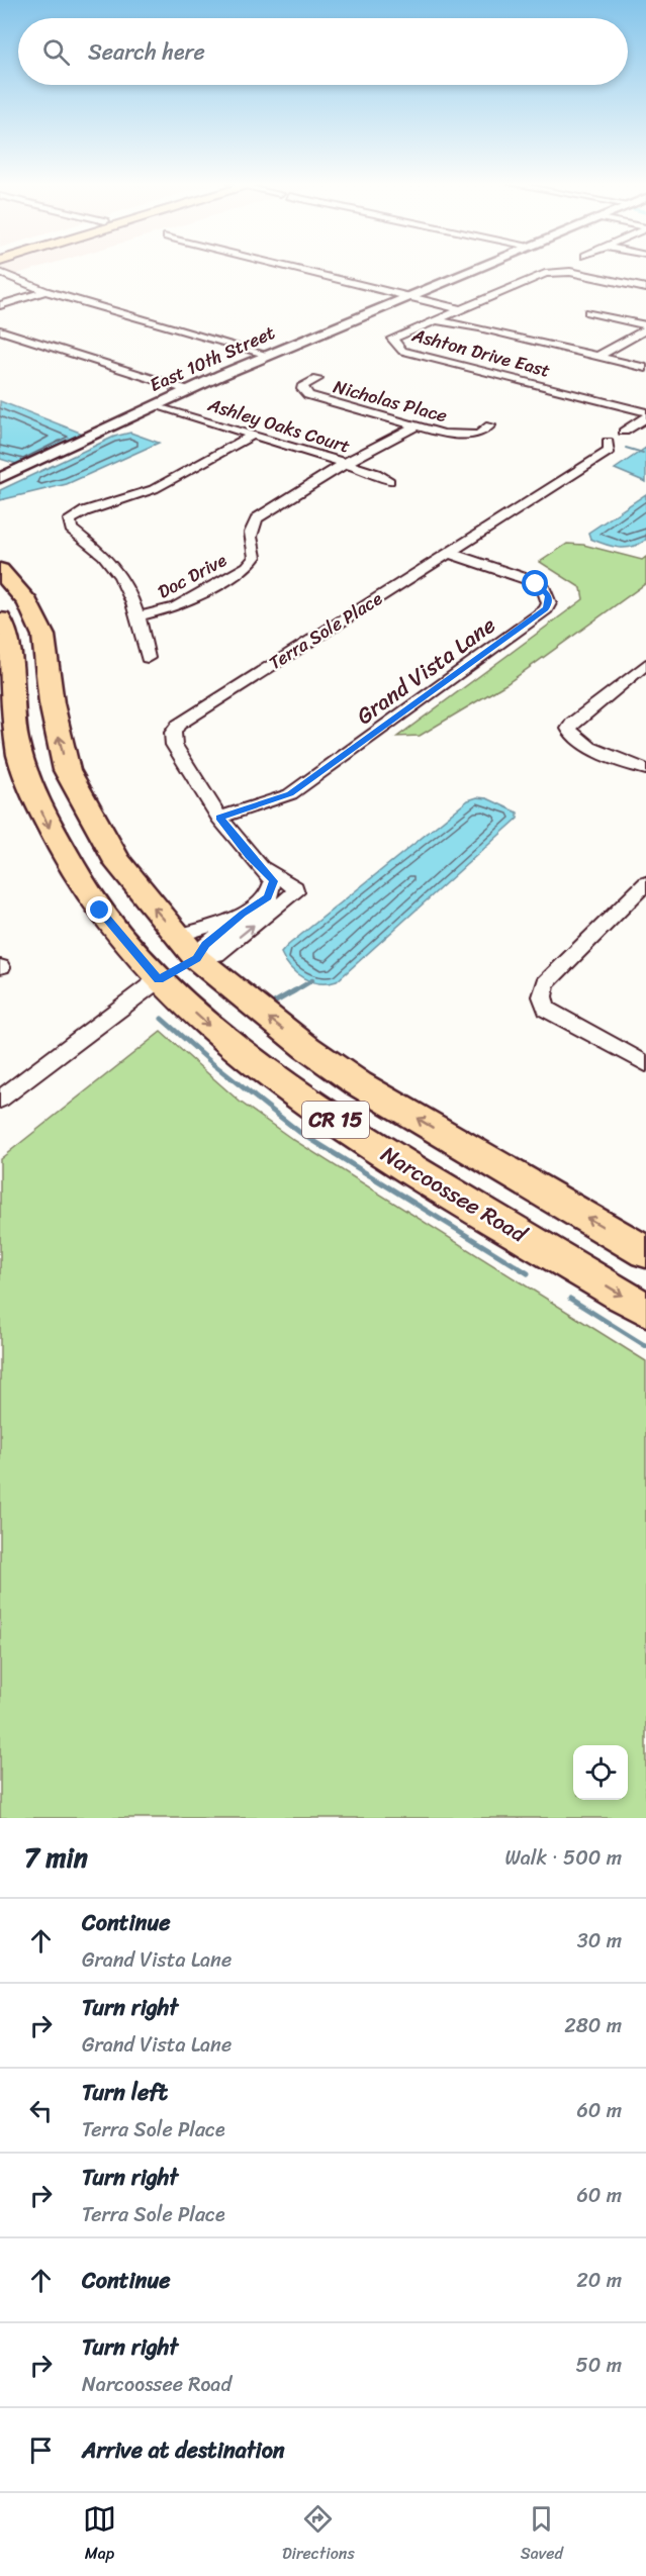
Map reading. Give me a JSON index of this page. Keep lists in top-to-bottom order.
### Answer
{
  "streets": {
    "main road": ["CR 15", "Narcoossee Road"],
    "street": [
      "Ashton Drive East",
      "East 10th Street",
      "Nicholas Place",
      "Ashley Oaks Court",
      "Doc Drive",
      "Terra Sole Place",
      "Grand Vista Lane"
    ]
  },
  "crossings": [
    ["East 10th Street", "Ashley Oaks Court"],
    ["Nicholas Place", "Doc Drive"],
    ["Ashley Oaks Court", "Doc Drive"],
    ["Terra Sole Place", "Grand Vista Lane"],
    ["Terra Sole Place", "Narcoossee Road"]
  ],
  "page": {
    "search": "Search here",
    "heading": ["7 min", "Walk · 500 m"],
    "list": [
      ["Continue", "Grand Vista Lane", "30 m"],
      ["Turn right", "Grand Vista Lane", "280 m"],
      ["Turn left", "Terra Sole Place", "60 m"],
      ["Turn right", "Terra Sole Place", "60 m"],
      ["Continue", "20 m"],
      ["Turn right", "Narcoossee Road", "50 m"],
      "Arrive at destination"
    ],
    "nav": ["Map", "Directions", "Saved"]
  }
}
